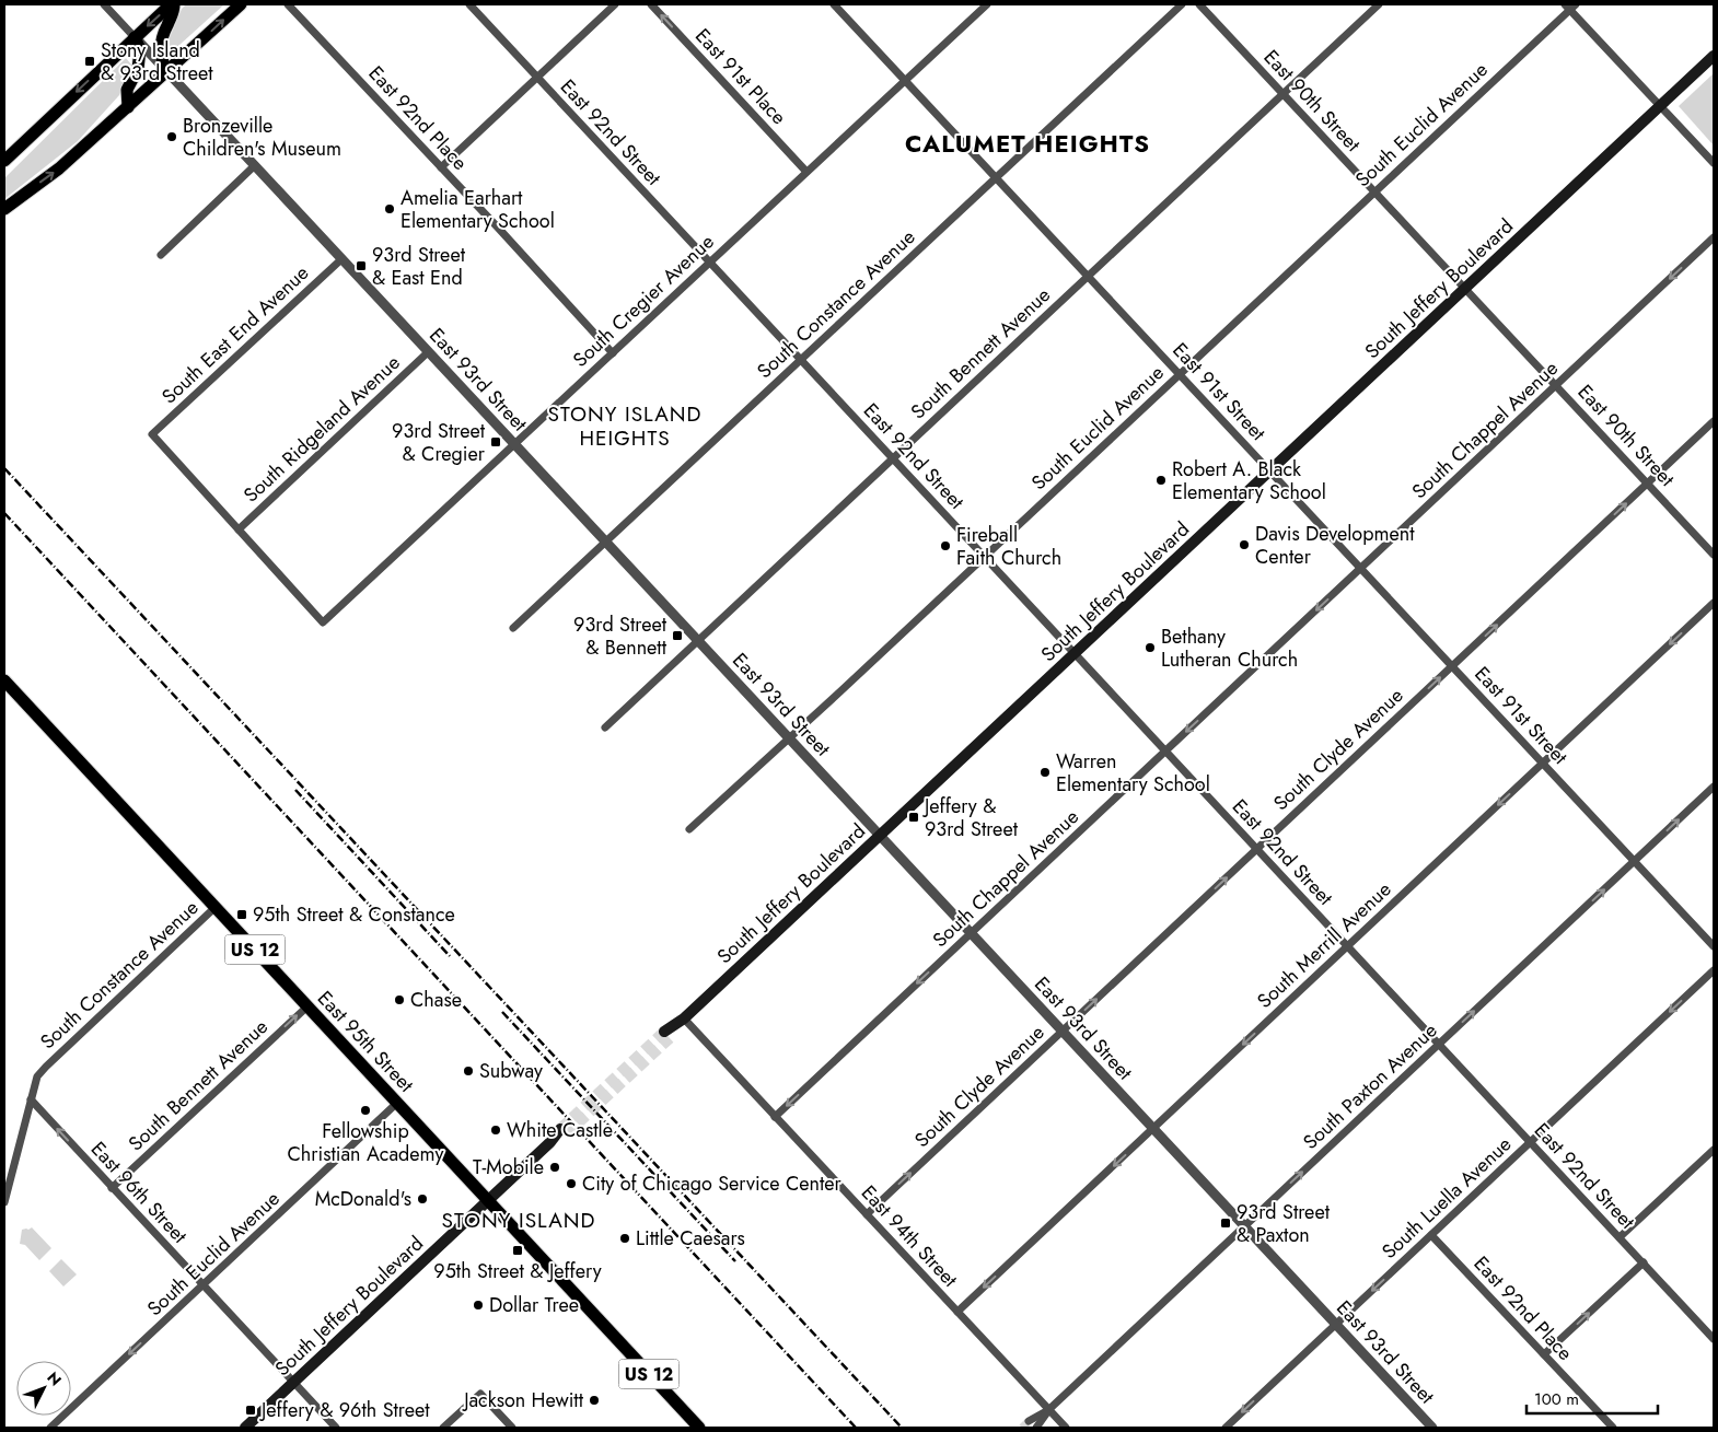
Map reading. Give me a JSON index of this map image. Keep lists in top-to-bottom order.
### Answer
{
  "streets": {
    "main road": ["South Jeffery Boulevard", "US 12", "East 95th Street"],
    "street": [
      "East 91st Place",
      "East 90th Street",
      "East 92nd Place",
      "South Euclid Avenue",
      "East 92nd Street",
      "South Cregier Avenue",
      "South Constance Avenue",
      "South East End Avenue",
      "South Bennett Avenue",
      "East 93rd Street",
      "East 91st Street",
      "South Ridgeland Avenue",
      "South Chappel Avenue",
      "South Clyde Avenue",
      "South Merrill Avenue",
      "South Paxton Avenue",
      "East 96th Street",
      "South Luella Avenue",
      "East 94th Street"
    ]
  },
  "crossings": [
    ["East 91st Place", "South Cregier Avenue"],
    ["East 90th Street", "South Euclid Avenue"],
    ["East 90th Street", "South Jeffery Boulevard"],
    ["East 90th Street", "South Bennett Avenue"],
    ["East 90th Street", "South Chappel Avenue"],
    ["East 90th Street", "South Clyde Avenue"],
    ["East 92nd Place", "South Cregier Avenue"],
    ["East 92nd Place", "South Luella Avenue"],
    ["South Euclid Avenue", "East 92nd Street"],
    ["South Euclid Avenue", "East 93rd Street"],
    ["South Euclid Avenue", "East 91st Street"],
    ["South Euclid Avenue", "East 95th Street"],
    ["South Euclid Avenue", "East 96th Street"],
    ["East 92nd Street", "South Jeffery Boulevard"],
    ["East 92nd Street", "South Cregier Avenue"],
    ["East 92nd Street", "South Constance Avenue"],
    ["East 92nd Street", "South Bennett Avenue"],
    ["East 92nd Street", "South Chappel Avenue"],
    ["East 92nd Street", "South Clyde Avenue"],
    ["East 92nd Street", "South Merrill Avenue"],
    ["East 92nd Street", "South Paxton Avenue"],
    ["East 92nd Street", "South Luella Avenue"],
    ["South Jeffery Boulevard", "East 93rd Street"],
    ["South Jeffery Boulevard", "East 91st Street"],
    ["South Jeffery Boulevard", "East 95th Street"],
    ["South Jeffery Boulevard", "East 96th Street"],
    ["South Jeffery Boulevard", "East 94th Street"],
    ["South Cregier Avenue", "South East End Avenue"],
    ["South Cregier Avenue", "East 93rd Street"],
    ["South Cregier Avenue", "East 91st Street"],
    ["South Cregier Avenue", "South Ridgeland Avenue"],
    ["South Constance Avenue", "East 93rd Street"],
    ["South Constance Avenue", "East 91st Street"],
    ["South Constance Avenue", "East 95th Street"],
    ["South Constance Avenue", "East 96th Street"],
    ["South East End Avenue", "East 93rd Street"],
    ["South East End Avenue", "South Ridgeland Avenue"],
    ["South Bennett Avenue", "East 93rd Street"],
    ["South Bennett Avenue", "East 91st Street"],
    ["South Bennett Avenue", "East 95th Street"],
    ["South Bennett Avenue", "East 96th Street"],
    ["East 93rd Street", "South Ridgeland Avenue"],
    ["East 93rd Street", "South Chappel Avenue"],
    ["East 93rd Street", "South Clyde Avenue"],
    ["East 93rd Street", "South Merrill Avenue"],
    ["East 93rd Street", "South Paxton Avenue"],
    ["East 93rd Street", "South Luella Avenue"],
    ["East 91st Street", "South Chappel Avenue"],
    ["East 91st Street", "South Clyde Avenue"],
    ["East 91st Street", "South Merrill Avenue"],
    ["East 91st Street", "South Paxton Avenue"],
    ["South Chappel Avenue", "East 94th Street"],
    ["South Clyde Avenue", "East 94th Street"],
    ["South Merrill Avenue", "East 94th Street"],
    ["South Paxton Avenue", "East 94th Street"]
  ],
  "one_way": [
    "East 91st Place",
    "South Chappel Avenue",
    "South Clyde Avenue",
    "South Merrill Avenue",
    "South Paxton Avenue",
    "South Luella Avenue"
  ],
  "districts": ["CALUMET HEIGHTS", "STONY ISLAND HEIGHTS", "STONY ISLAND"],
  "places": {
    "transit": [
      "Stony Island & 93rd Street",
      "93rd Street & East End",
      "93rd Street & Cregier",
      "93rd Street & Bennett",
      "Jeffery & 93rd Street",
      "95th Street & Constance",
      "93rd Street & Paxton",
      "95th Street & Jeffery",
      "Jeffery & 96th Street"
    ],
    "other": [
      "Bronzeville Children's Museum",
      "Amelia Earhart Elementary School",
      "Robert A. Black Elementary School",
      "Davis Development Center",
      "Fireball Faith Church",
      "Bethany Lutheran Church",
      "Warren Elementary School",
      "Chase",
      "Subway",
      "Fellowship Christian Academy",
      "White Castle",
      "T-Mobile",
      "City of Chicago Service Center",
      "McDonald's",
      "Little Caesars",
      "Dollar Tree",
      "Jackson Hewitt"
    ]
  },
  "scale_bar": "100 m",
  "north": "top right"
}
